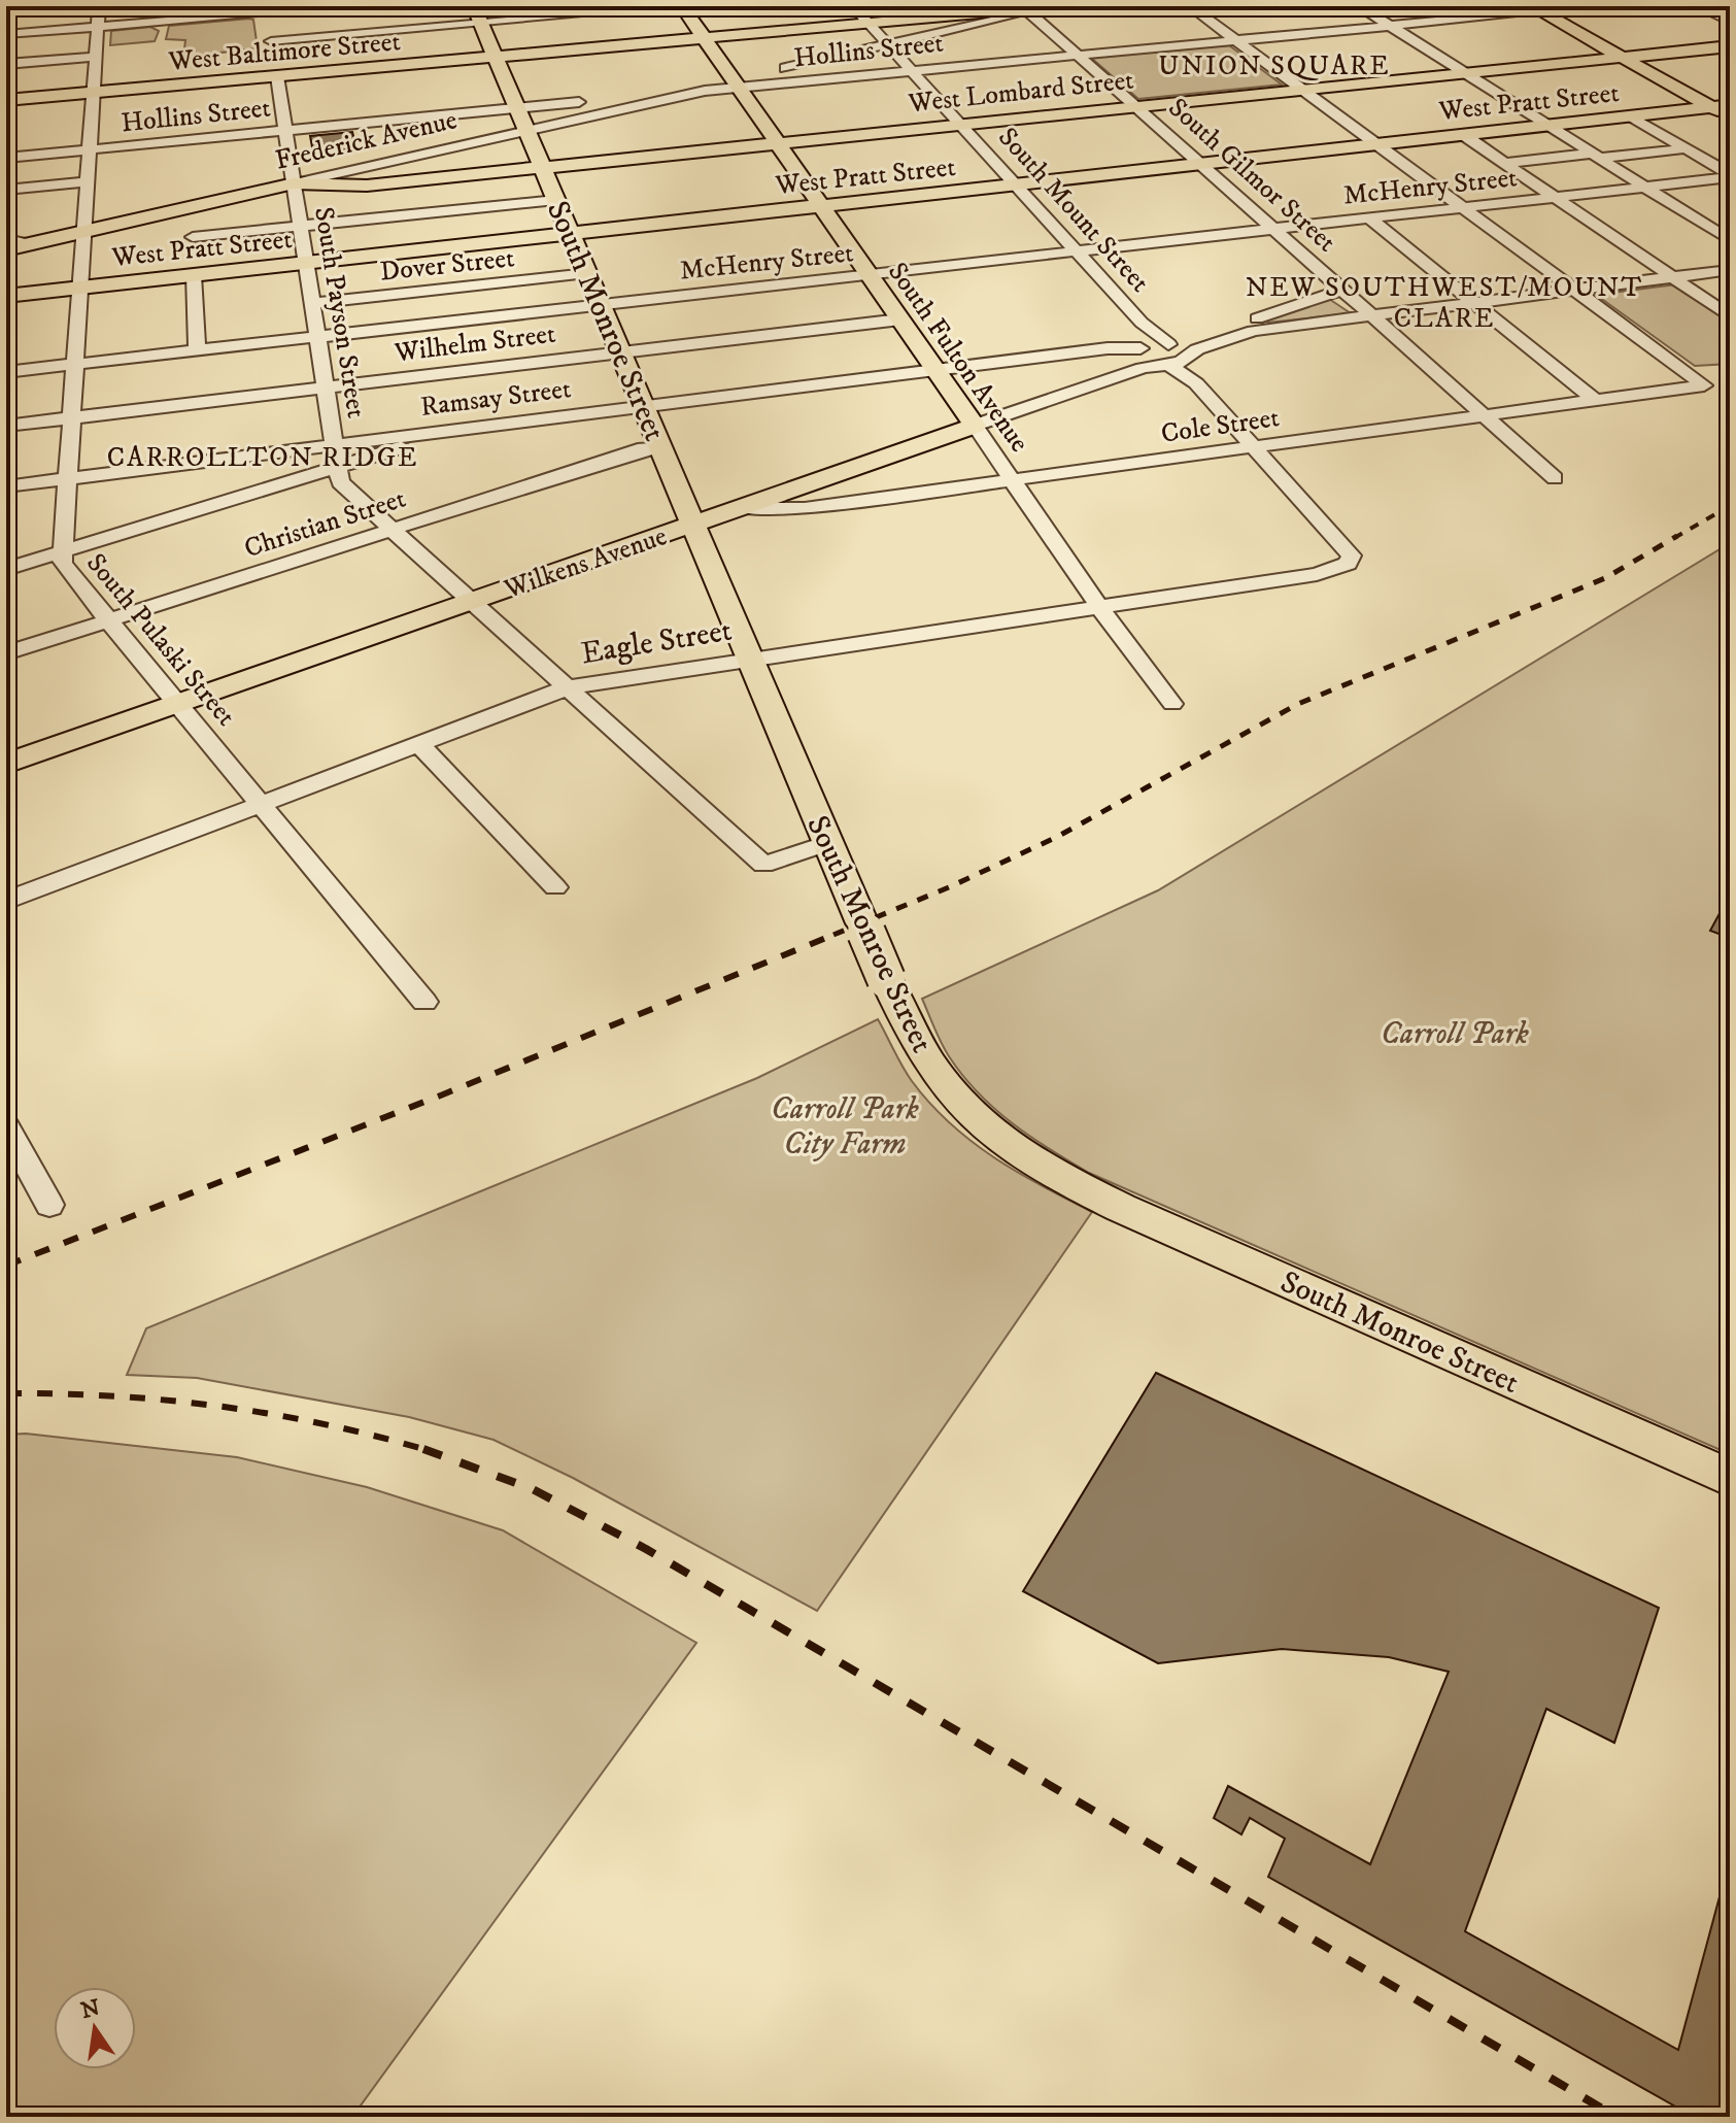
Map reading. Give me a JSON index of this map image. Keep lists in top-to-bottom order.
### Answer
{
  "streets": {
    "main road": [
      "West Baltimore Street",
      "West Lombard Street",
      "West Pratt Street",
      "Frederick Avenue",
      "South Monroe Street",
      "South Fulton Avenue",
      "Wilkens Avenue"
    ],
    "street": [
      "Hollins Street",
      "South Gilmor Street",
      "McHenry Street",
      "South Mount Street",
      "Dover Street",
      "South Payson Street",
      "Wilhelm Street",
      "Ramsay Street",
      "Cole Street",
      "Christian Street",
      "South Pulaski Street",
      "Eagle Street"
    ]
  },
  "crossings": [
    ["Hollins Street", "Frederick Avenue"],
    ["Hollins Street", "South Gilmor Street"],
    ["Hollins Street", "South Mount Street"],
    ["Hollins Street", "South Payson Street"],
    ["Hollins Street", "South Monroe Street"],
    ["Hollins Street", "South Fulton Avenue"],
    ["Hollins Street", "South Pulaski Street"],
    ["West Baltimore Street", "South Gilmor Street"],
    ["West Baltimore Street", "South Mount Street"],
    ["West Baltimore Street", "South Payson Street"],
    ["West Baltimore Street", "South Monroe Street"],
    ["West Baltimore Street", "South Fulton Avenue"],
    ["West Baltimore Street", "South Pulaski Street"],
    ["West Lombard Street", "Frederick Avenue"],
    ["West Lombard Street", "South Gilmor Street"],
    ["West Lombard Street", "South Mount Street"],
    ["West Lombard Street", "South Payson Street"],
    ["West Lombard Street", "South Monroe Street"],
    ["West Lombard Street", "South Fulton Avenue"],
    ["West Pratt Street", "South Gilmor Street"],
    ["West Pratt Street", "South Mount Street"],
    ["West Pratt Street", "South Payson Street"],
    ["West Pratt Street", "South Monroe Street"],
    ["West Pratt Street", "South Fulton Avenue"],
    ["West Pratt Street", "South Pulaski Street"],
    ["Frederick Avenue", "South Payson Street"],
    ["Frederick Avenue", "South Monroe Street"],
    ["Frederick Avenue", "South Fulton Avenue"],
    ["Frederick Avenue", "South Pulaski Street"],
    ["South Gilmor Street", "McHenry Street"],
    ["South Gilmor Street", "Cole Street"],
    ["South Gilmor Street", "Wilkens Avenue"],
    ["McHenry Street", "South Mount Street"],
    ["McHenry Street", "South Payson Street"],
    ["McHenry Street", "South Monroe Street"],
    ["McHenry Street", "South Fulton Avenue"],
    ["McHenry Street", "South Pulaski Street"],
    ["South Mount Street", "Ramsay Street"],
    ["South Mount Street", "Cole Street"],
    ["South Mount Street", "Wilkens Avenue"],
    ["South Mount Street", "Eagle Street"],
    ["Dover Street", "South Payson Street"],
    ["Dover Street", "South Monroe Street"],
    ["South Payson Street", "South Monroe Street"],
    ["South Payson Street", "Wilhelm Street"],
    ["South Payson Street", "Ramsay Street"],
    ["South Payson Street", "Christian Street"],
    ["South Payson Street", "Wilkens Avenue"],
    ["South Payson Street", "Eagle Street"],
    ["South Monroe Street", "Wilhelm Street"],
    ["South Monroe Street", "Ramsay Street"],
    ["South Monroe Street", "Christian Street"],
    ["South Monroe Street", "Wilkens Avenue"],
    ["South Monroe Street", "Eagle Street"],
    ["Wilhelm Street", "South Fulton Avenue"],
    ["Wilhelm Street", "South Pulaski Street"],
    ["South Fulton Avenue", "Ramsay Street"],
    ["South Fulton Avenue", "Cole Street"],
    ["South Fulton Avenue", "Wilkens Avenue"],
    ["South Fulton Avenue", "Eagle Street"],
    ["Ramsay Street", "Wilkens Avenue"],
    ["Ramsay Street", "South Pulaski Street"],
    ["Cole Street", "Wilkens Avenue"],
    ["Christian Street", "South Pulaski Street"],
    ["Wilkens Avenue", "South Pulaski Street"],
    ["South Pulaski Street", "Eagle Street"]
  ],
  "districts": ["UNION SQUARE", "NEW SOUTHWEST/MOUNT CLARE", "CARROLLTON RIDGE"],
  "parks": ["Carroll Park", "Carroll Park City Farm"],
  "north": "top"
}
